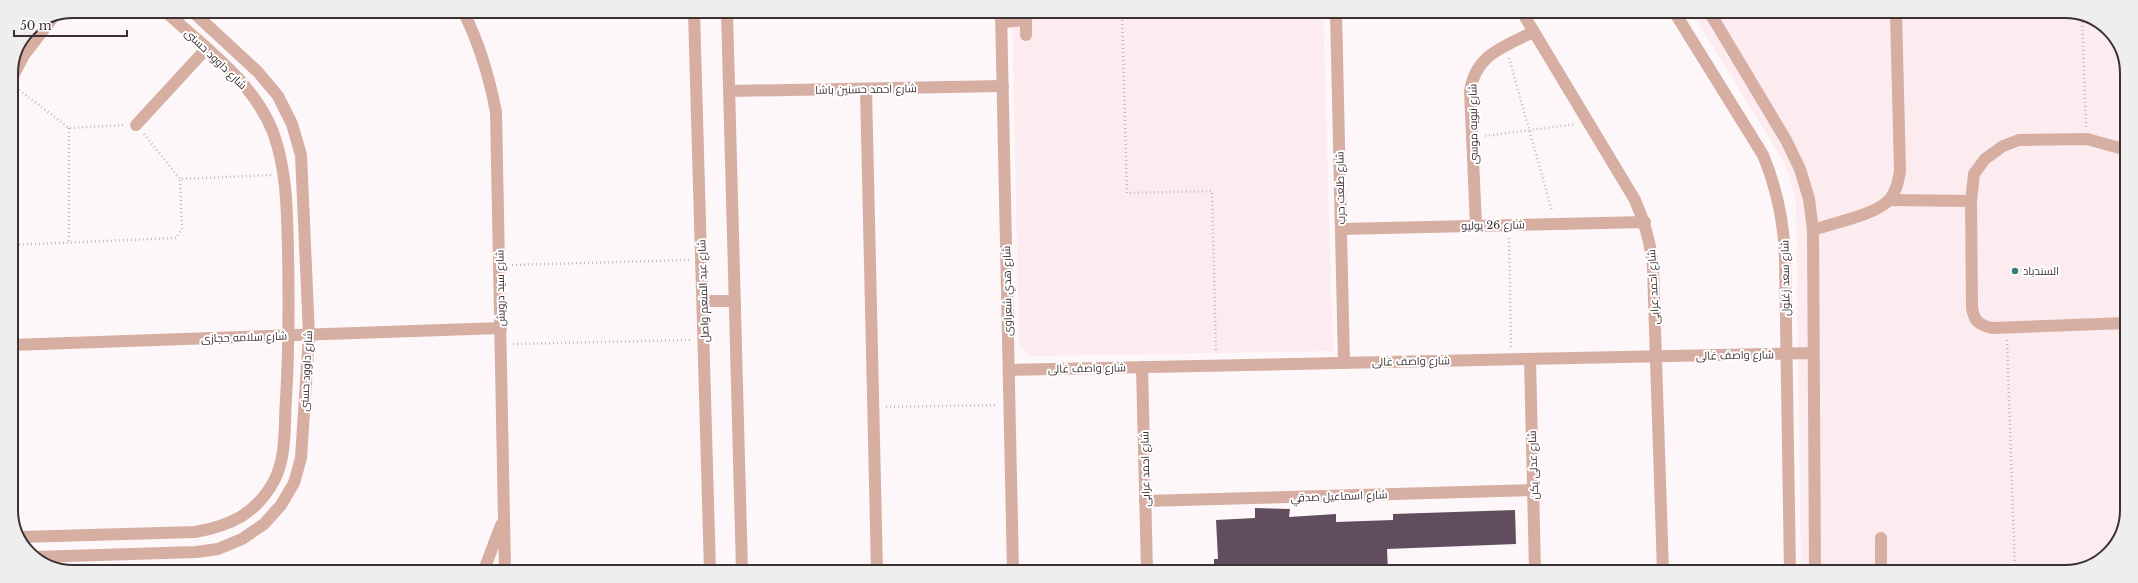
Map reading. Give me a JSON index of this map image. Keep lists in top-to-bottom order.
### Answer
{
  "streets": {
    "street": [
      "شارع داوود حسنى",
      "شارع احمد حسنين باشا",
      "شارع نبويه موسى",
      "شارع طلعت حرب",
      "شارع 26 يوليو",
      "شارع سعد زغلول",
      "شارع احمد عرابى",
      "شارع سيد درويش",
      "شارع عبد المنعم واصل",
      "شارع هدي شعراوى",
      "شارع سلامه حجازى",
      "شارع واصف غالى",
      "شارع عدلى يكن",
      "شارع اسماعيل صدقي"
    ]
  },
  "crossings": [
    ["شارع داوود حسنى", "شارع سلامه حجازى"],
    ["شارع احمد حسنين باشا", "شارع هدي شعراوى"],
    ["شارع نبويه موسى", "شارع 26 يوليو"],
    ["شارع نبويه موسى", "شارع احمد عرابى"],
    ["شارع طلعت حرب", "شارع 26 يوليو"],
    ["شارع طلعت حرب", "شارع واصف غالى"],
    ["شارع 26 يوليو", "شارع احمد عرابى"],
    ["شارع سعد زغلول", "شارع واصف غالى"],
    ["شارع احمد عرابى", "شارع واصف غالى"],
    ["شارع احمد عرابى", "شارع اسماعيل صدقي"],
    ["شارع سيد درويش", "شارع سلامه حجازى"],
    ["شارع هدي شعراوى", "شارع واصف غالى"],
    ["شارع واصف غالى", "شارع عدلى يكن"],
    ["شارع عدلى يكن", "شارع اسماعيل صدقي"]
  ],
  "places": ["السندباد"],
  "scale_bar": "50 m"
}
